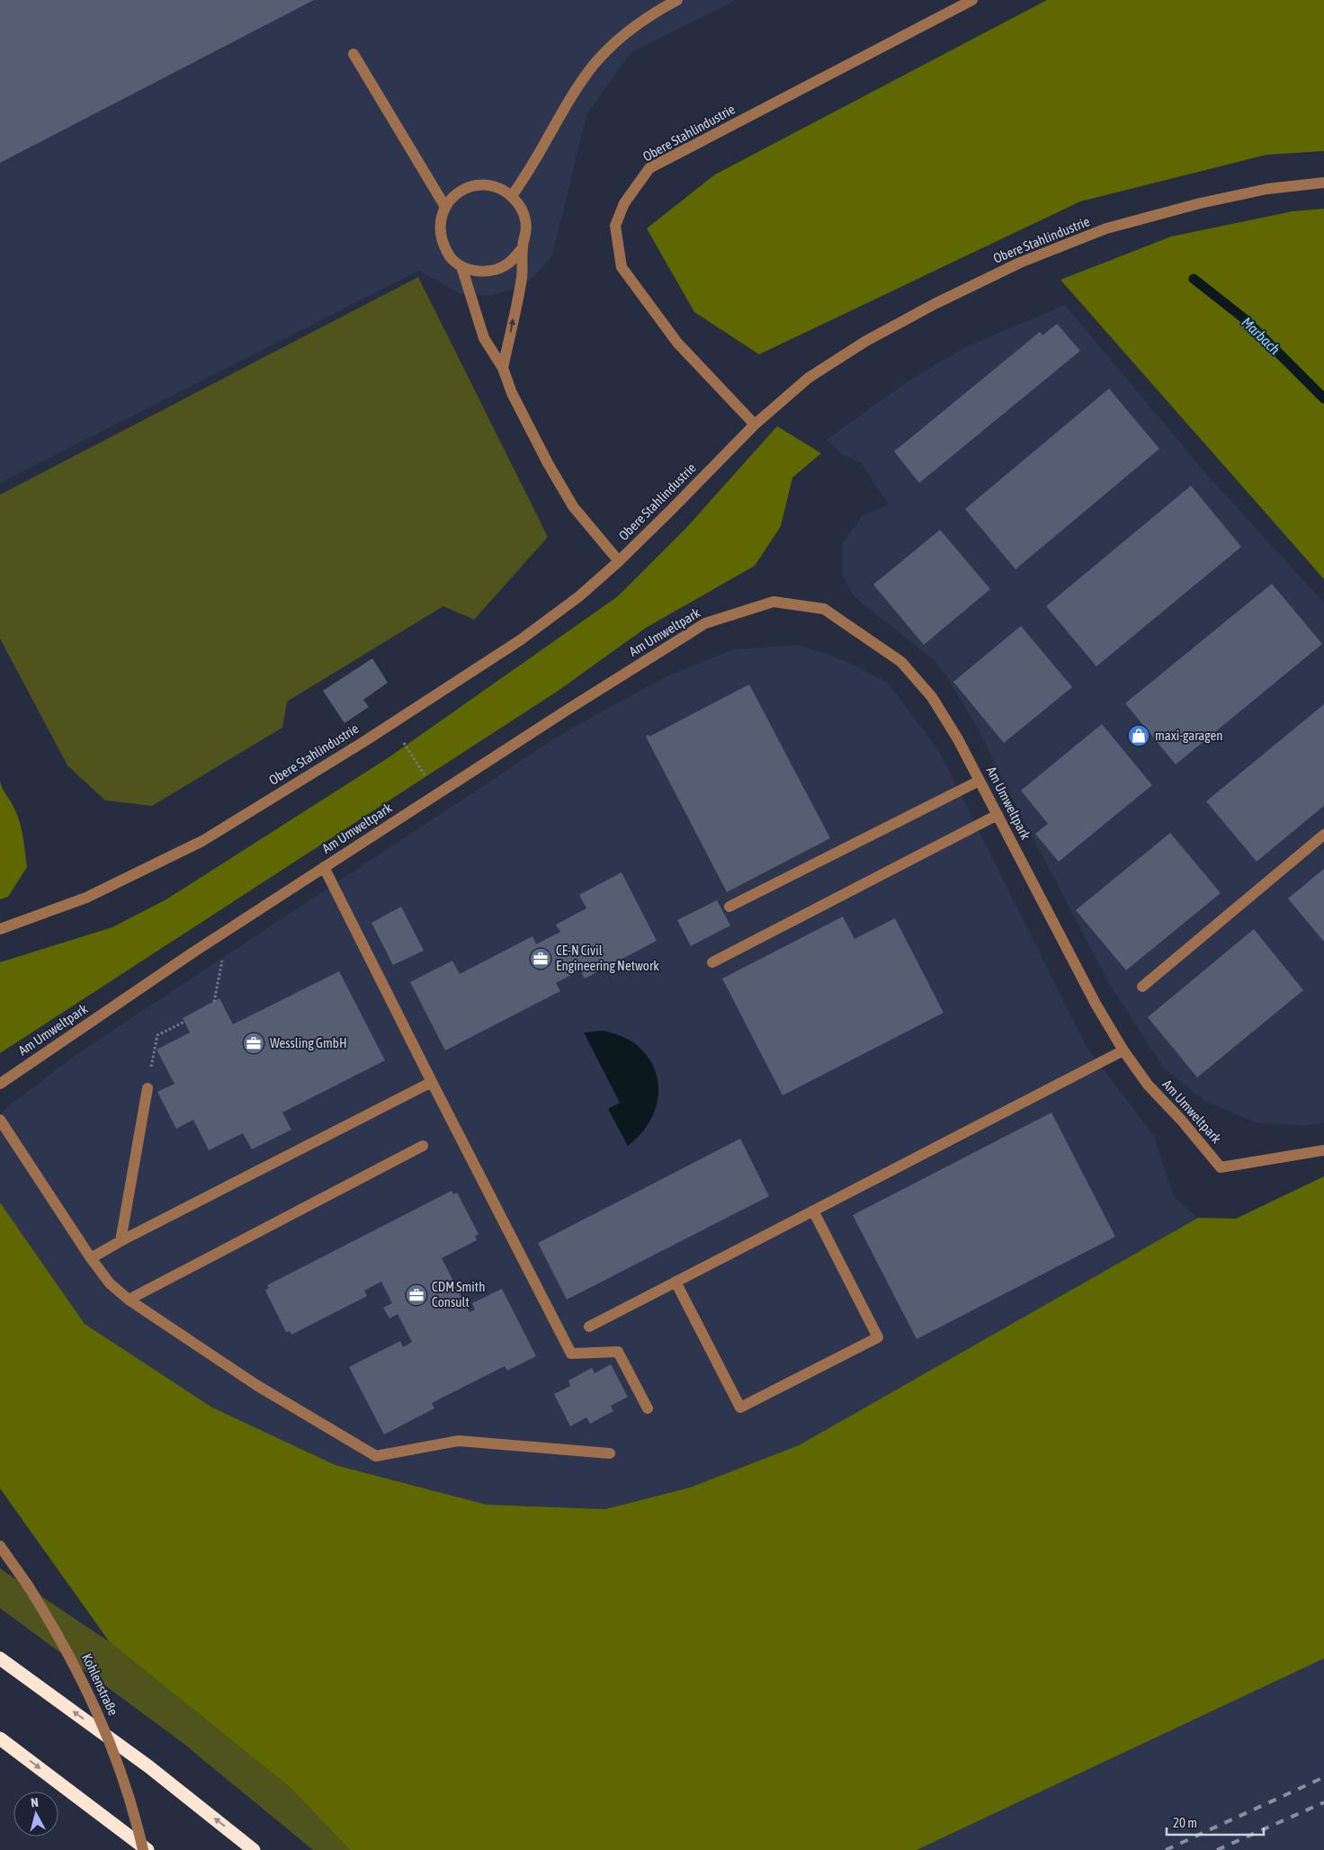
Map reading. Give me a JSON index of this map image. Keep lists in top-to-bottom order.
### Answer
{
  "streets": {
    "street": ["Obere Stahlindustrie", "Am Umweltpark", "Kohlenstraße"]
  },
  "water": ["Marbach"],
  "places": {
    "shop": ["maxi-garagen"],
    "office": ["CE-N Civil Engineering Network", "Wessling GmbH", "CDM Smith Consult"]
  },
  "scale_bar": "20 m",
  "north": "top"
}
